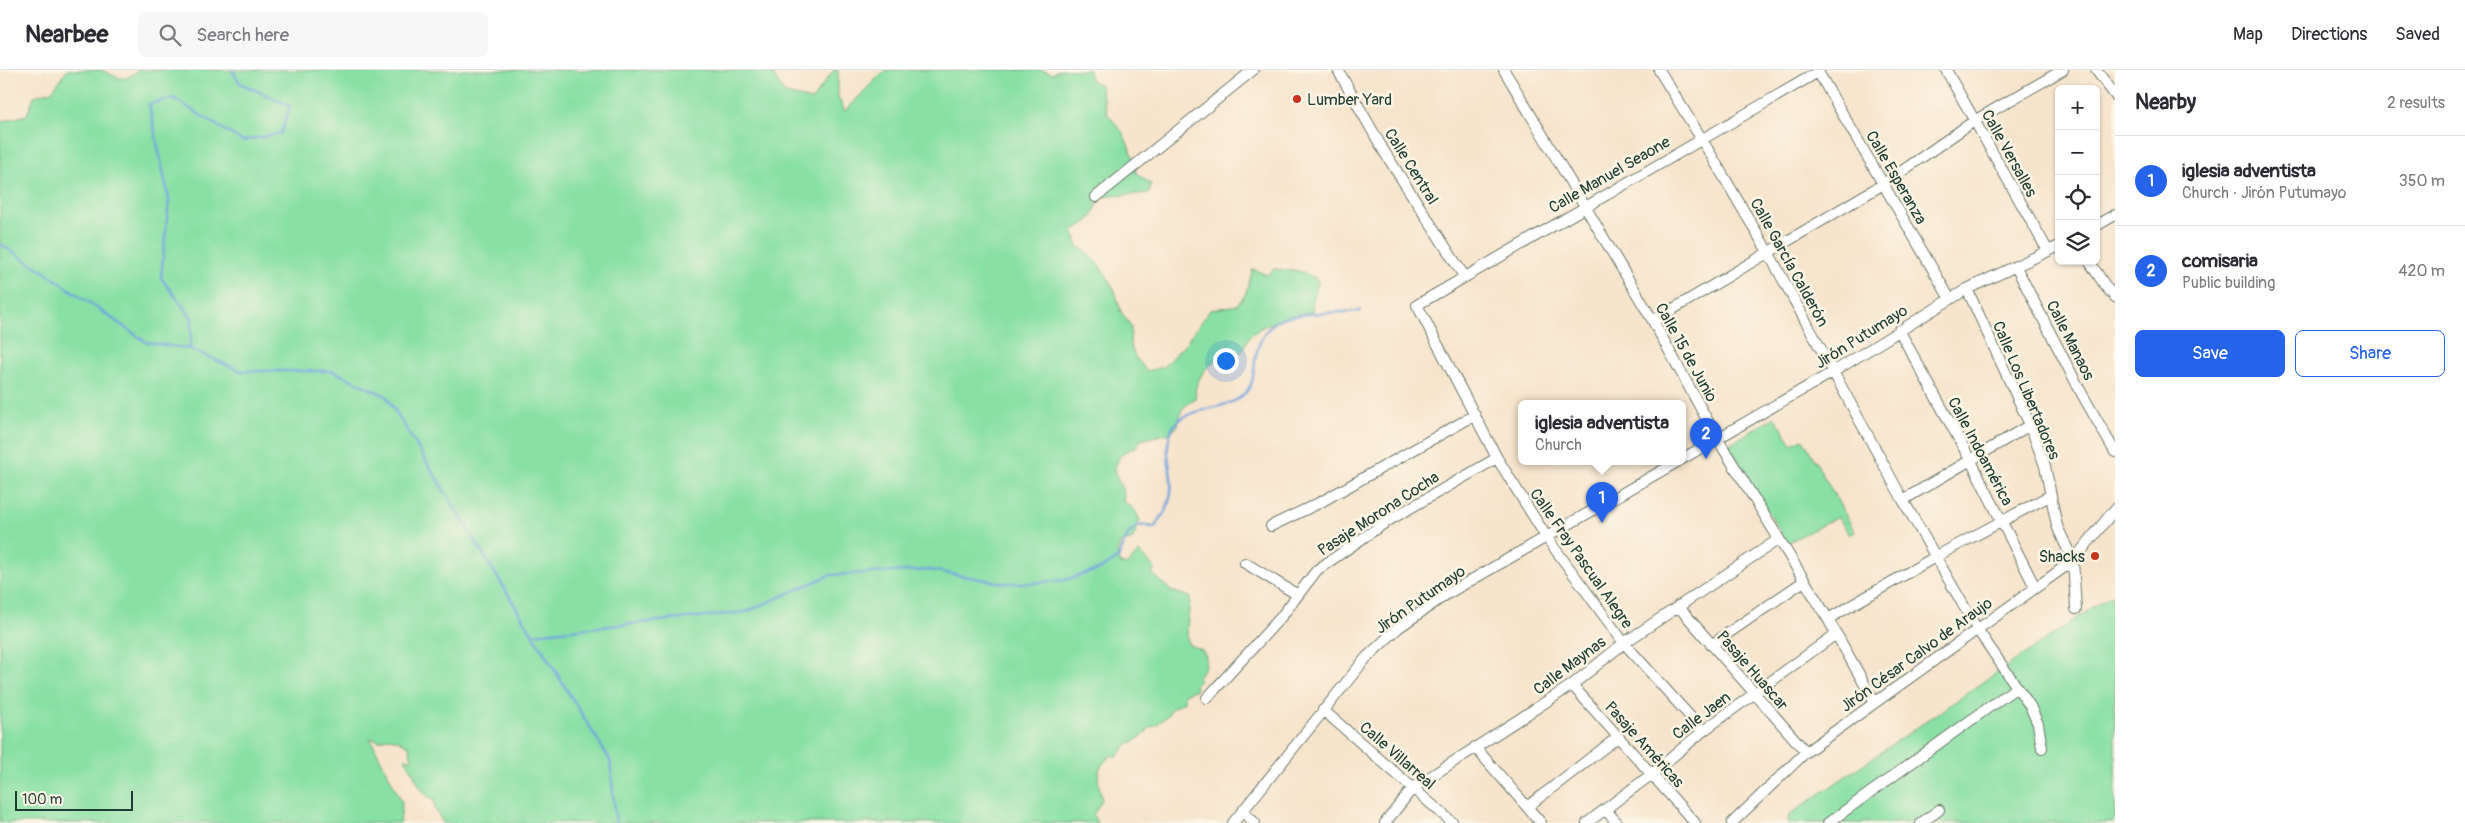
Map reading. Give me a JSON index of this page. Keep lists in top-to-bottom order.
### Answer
{
  "streets": {
    "street": [
      "Calle Versalles",
      "Calle Central",
      "Calle Manuel Seaone",
      "Calle Esperanza",
      "Calle García Calderón",
      "Jirón Putumayo",
      "Calle Manaos",
      "Calle 15 de Junio",
      "Calle Los Libertadores",
      "Calle Indoamérica",
      "Pasaje Morona Cocha",
      "Calle Fray Pascual Alegre",
      "Jirón César Calvo de Araujo",
      "Calle Maynas",
      "Pasaje Huascar",
      "Calle Jaen",
      "Pasaje Américas",
      "Calle Villarreal"
    ]
  },
  "crossings": [
    ["Calle Versalles", "Jirón Putumayo"],
    ["Calle Central", "Calle Manuel Seaone"],
    ["Calle Manuel Seaone", "Calle Esperanza"],
    ["Calle Manuel Seaone", "Calle García Calderón"],
    ["Calle Manuel Seaone", "Calle 15 de Junio"],
    ["Calle Manuel Seaone", "Calle Fray Pascual Alegre"],
    ["Calle Esperanza", "Jirón Putumayo"],
    ["Calle García Calderón", "Jirón Putumayo"],
    ["Calle García Calderón", "Jirón César Calvo de Araujo"],
    ["Jirón Putumayo", "Calle Manaos"],
    ["Jirón Putumayo", "Calle 15 de Junio"],
    ["Jirón Putumayo", "Calle Los Libertadores"],
    ["Jirón Putumayo", "Calle Indoamérica"],
    ["Jirón Putumayo", "Calle Fray Pascual Alegre"],
    ["Jirón Putumayo", "Calle Villarreal"],
    ["Calle 15 de Junio", "Jirón César Calvo de Araujo"],
    ["Calle 15 de Junio", "Calle Maynas"],
    ["Calle 15 de Junio", "Calle Jaen"],
    ["Calle Los Libertadores", "Jirón César Calvo de Araujo"],
    ["Calle Indoamérica", "Jirón César Calvo de Araujo"],
    ["Pasaje Morona Cocha", "Calle Fray Pascual Alegre"],
    ["Calle Fray Pascual Alegre", "Calle Maynas"],
    ["Calle Fray Pascual Alegre", "Calle Jaen"],
    ["Jirón César Calvo de Araujo", "Pasaje Huascar"],
    ["Calle Maynas", "Pasaje Huascar"],
    ["Calle Maynas", "Pasaje Américas"],
    ["Calle Maynas", "Calle Villarreal"],
    ["Pasaje Huascar", "Calle Jaen"],
    ["Calle Jaen", "Pasaje Américas"]
  ],
  "places": ["Lumber Yard", "Shacks"],
  "scale_bar": "100 m",
  "page": {
    "header": "Nearbee",
    "search": "Search here",
    "nav": ["Map", "Directions", "Saved"],
    "heading": ["Nearby", "2 results"],
    "map_buttons": ["+", "−"],
    "list": [
      {
        "mark": "1",
        "name": "iglesia adventista",
        "note": "Church · Jirón Putumayo",
        "value": "350 m"
      },
      {
        "mark": "2",
        "name": "comisaria",
        "note": "Public building",
        "value": "420 m"
      }
    ],
    "buttons": ["Save", "Share"],
    "popup": ["iglesia adventista", "Church"],
    "pins": ["2", "1"],
    "scale": "100 m"
  }
}
